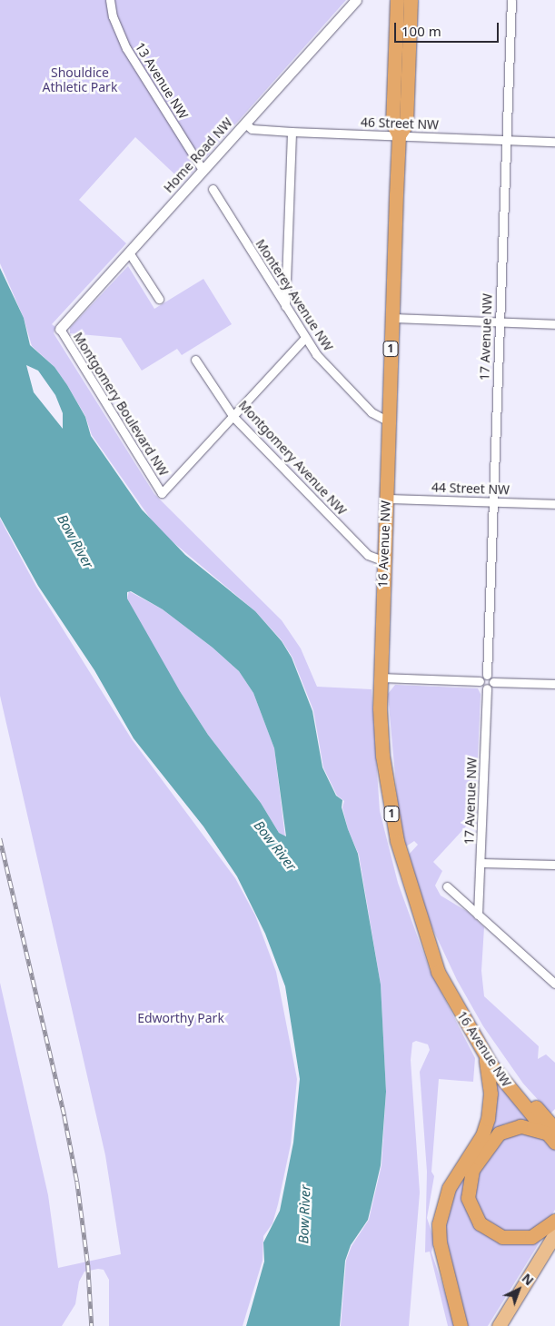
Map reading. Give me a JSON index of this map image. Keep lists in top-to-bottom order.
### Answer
{
  "streets": {
    "highway": ["1", "16 Avenue NW"],
    "street": [
      "13 Avenue NW",
      "46 Street NW",
      "Home Road NW",
      "Monterey Avenue NW",
      "17 Avenue NW",
      "Montgomery Boulevard NW",
      "Montgomery Avenue NW",
      "44 Street NW"
    ]
  },
  "crossings": [
    ["13 Avenue NW", "Home Road NW"],
    ["46 Street NW", "Home Road NW"],
    ["46 Street NW", "17 Avenue NW"],
    ["46 Street NW", "16 Avenue NW"],
    ["Home Road NW", "Montgomery Boulevard NW"],
    ["Monterey Avenue NW", "16 Avenue NW"],
    ["17 Avenue NW", "44 Street NW"],
    ["Montgomery Boulevard NW", "Montgomery Avenue NW"],
    ["Montgomery Avenue NW", "16 Avenue NW"],
    ["44 Street NW", "16 Avenue NW"]
  ],
  "water": ["Bow River"],
  "parks": ["Shouldice Athletic Park", "Edworthy Park"],
  "scale_bar": "100 m",
  "north": "top right"
}
